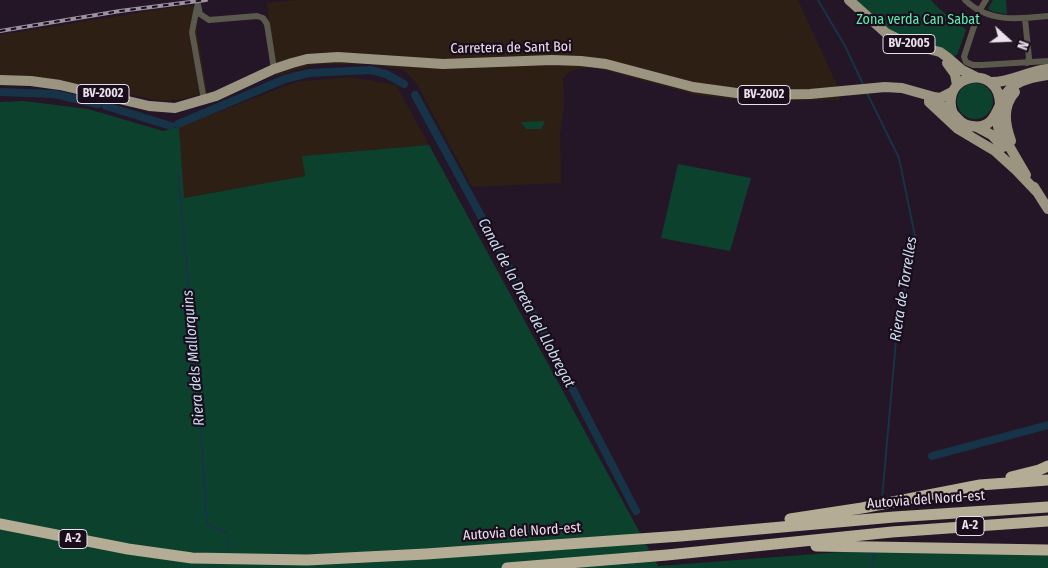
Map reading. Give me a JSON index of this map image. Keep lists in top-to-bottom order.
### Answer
{
  "streets": {
    "highway": ["Autovia del Nord-est", "A-2"],
    "main road": ["BV-2005", "Carretera de Sant Boi", "BV-2002"]
  },
  "crossings": [
    ["BV-2005", "BV-2002"],
    ["Carretera de Sant Boi", "BV-2002"]
  ],
  "water": ["Riera de Torrelles", "Canal de la Dreta del Llobregat", "Riera dels Mallorquins"],
  "parks": ["Zona verda Can Sabat"],
  "north": "right"
}
